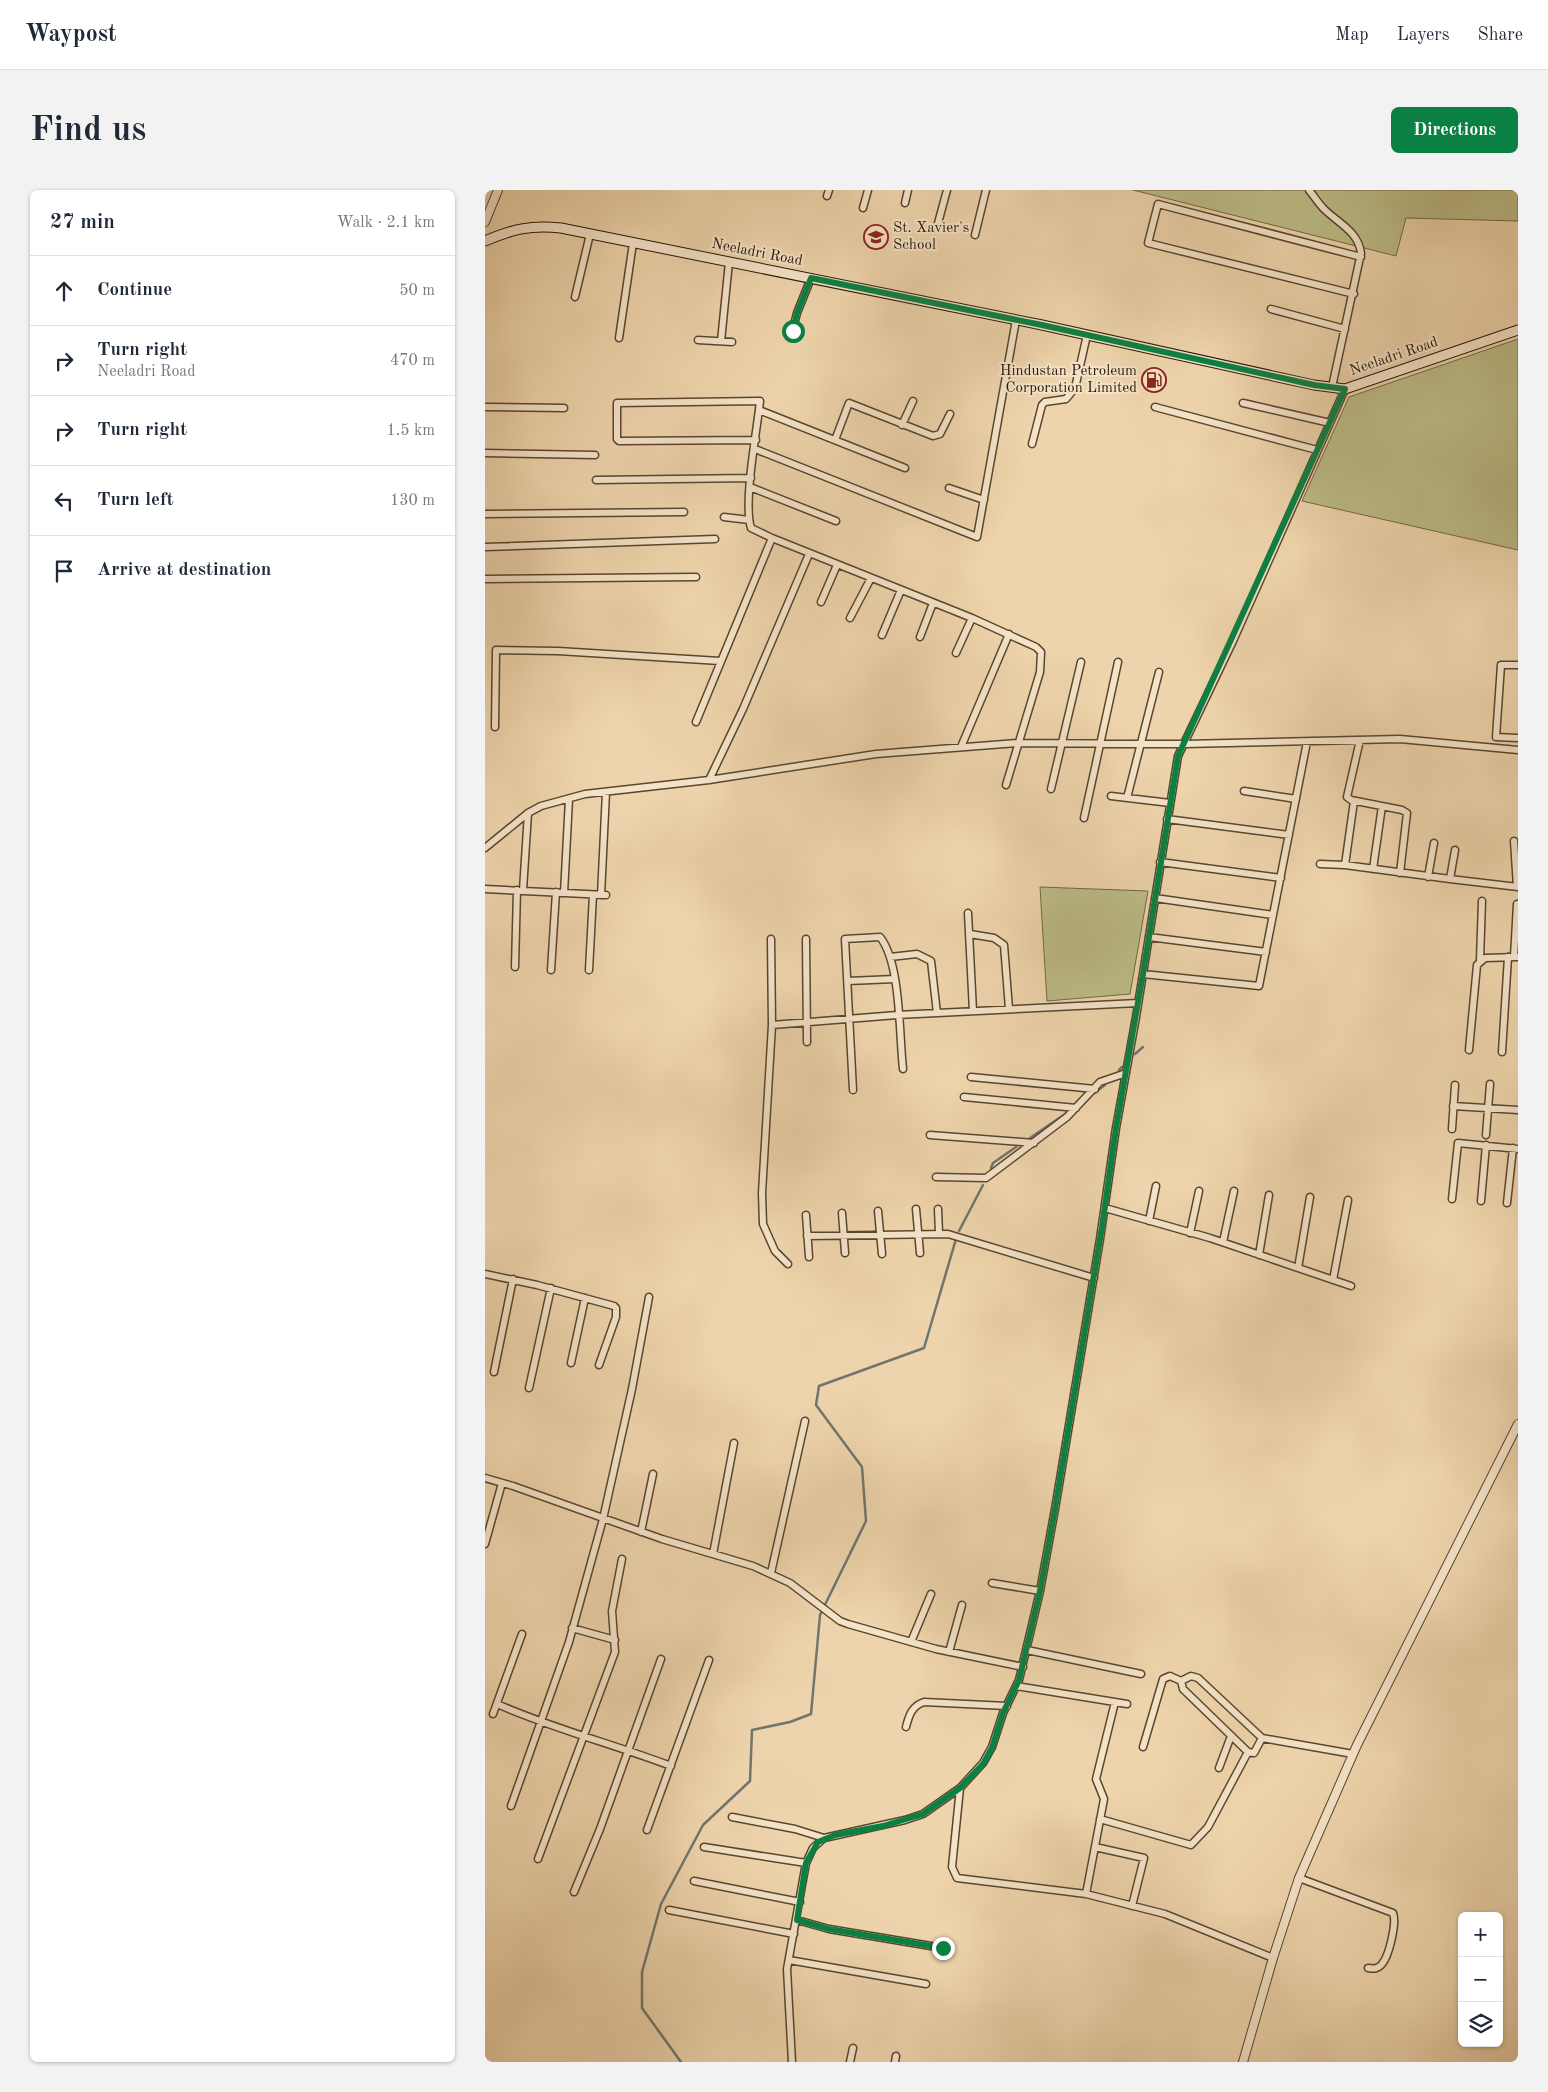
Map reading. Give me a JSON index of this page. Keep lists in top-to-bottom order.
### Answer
{
  "streets": {
    "main road": ["Neeladri Road"]
  },
  "places": {
    "school or university": ["St. Xavier's School"],
    "fuel station": ["Hindustan Petroleum Corporation Limited"]
  },
  "page": {
    "header": "Waypost",
    "nav": ["Map", "Layers", "Share"],
    "buttons": "Directions",
    "title": "Find us",
    "heading": ["27 min", "Walk · 2.1 km"],
    "list": [
      ["Continue", "50 m"],
      ["Turn right", "Neeladri Road", "470 m"],
      ["Turn right", "1.5 km"],
      ["Turn left", "130 m"],
      "Arrive at destination"
    ],
    "map_buttons": ["+", "−"]
  }
}
